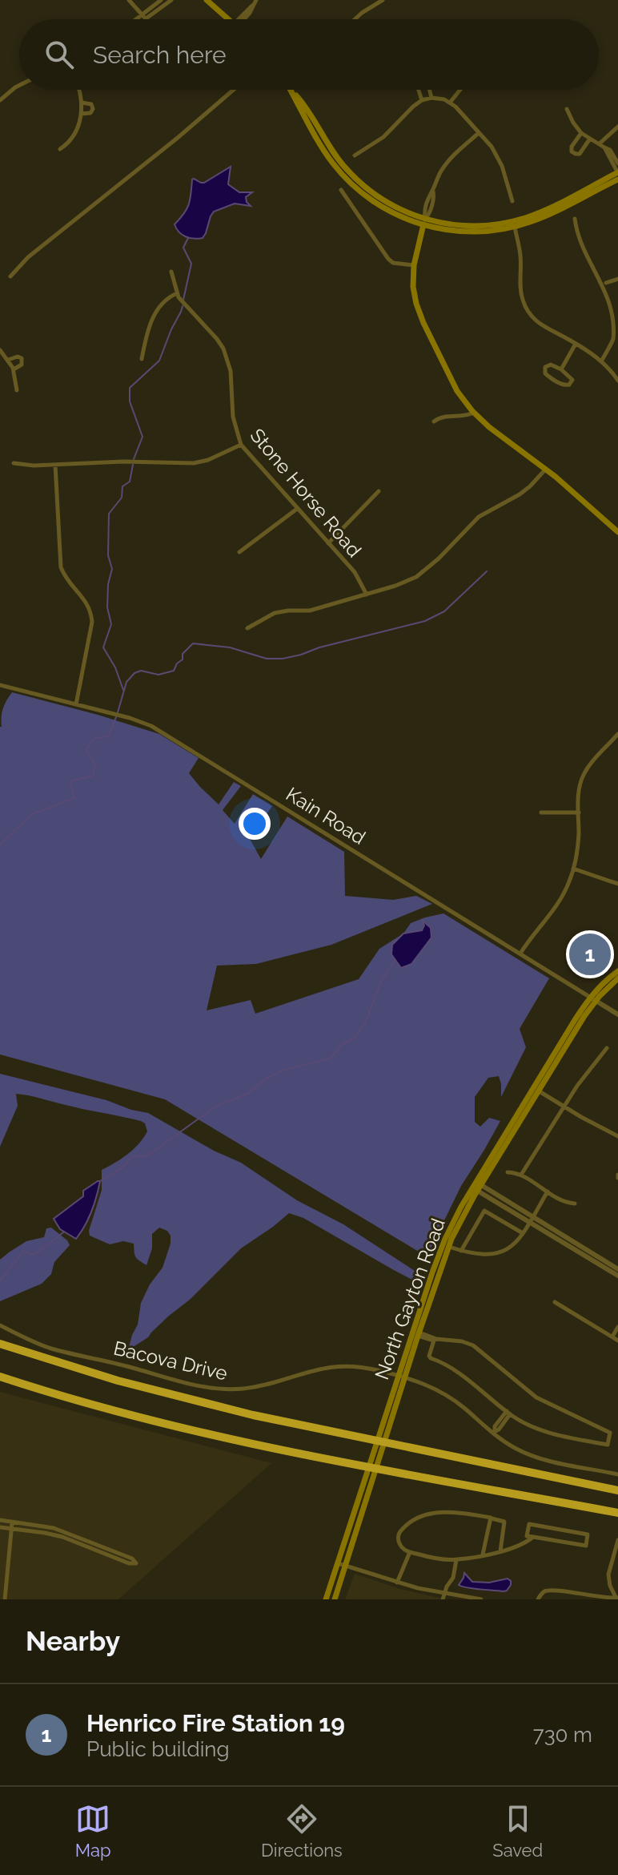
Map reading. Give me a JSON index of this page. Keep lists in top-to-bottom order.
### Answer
{
  "streets": {
    "main road": ["North Gayton Road"],
    "street": ["Stone Horse Road", "Kain Road", "Bacova Drive"]
  },
  "crossings": [
    ["Kain Road", "North Gayton Road"],
    ["North Gayton Road", "Bacova Drive"]
  ],
  "page": {
    "search": "Search here",
    "pins": "1",
    "heading": "Nearby",
    "list": [
      {
        "mark": "1",
        "name": "Henrico Fire Station 19",
        "note": "Public building",
        "value": "730 m"
      }
    ],
    "nav": ["Map", "Directions", "Saved"]
  }
}
